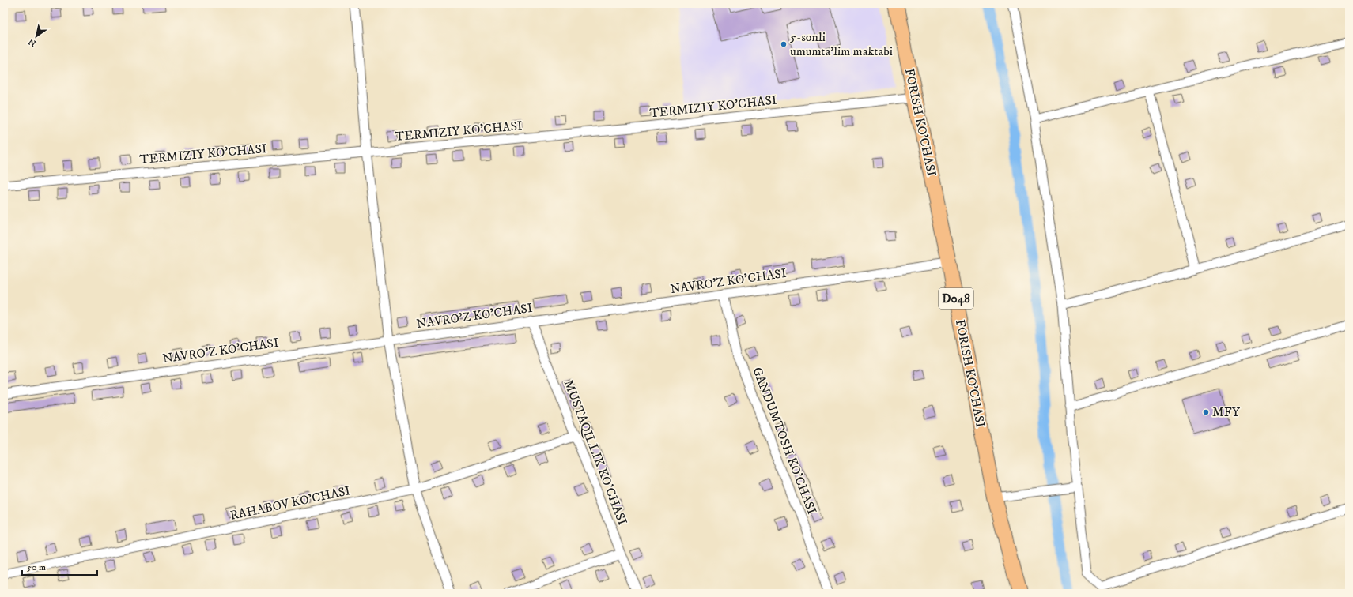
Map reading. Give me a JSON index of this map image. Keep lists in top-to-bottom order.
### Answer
{
  "streets": {
    "main road": ["FORISH KO'CHASI", "D048"],
    "street": [
      "TERMIZIY KO'CHASI",
      "NAVRO'Z KO'CHASI",
      "GANDUMTOSH KO'CHASI",
      "MUSTAQILLIK KO'CHASI",
      "RAHABOV KO'CHASI"
    ]
  },
  "crossings": [
    ["TERMIZIY KO'CHASI", "FORISH KO'CHASI"],
    ["FORISH KO'CHASI", "NAVRO'Z KO'CHASI"],
    ["NAVRO'Z KO'CHASI", "GANDUMTOSH KO'CHASI"],
    ["NAVRO'Z KO'CHASI", "MUSTAQILLIK KO'CHASI"],
    ["MUSTAQILLIK KO'CHASI", "RAHABOV KO'CHASI"]
  ],
  "places": ["5-sonli umumta'lim maktabi", "MFY"],
  "scale_bar": "50 m",
  "north": "bottom left"
}
